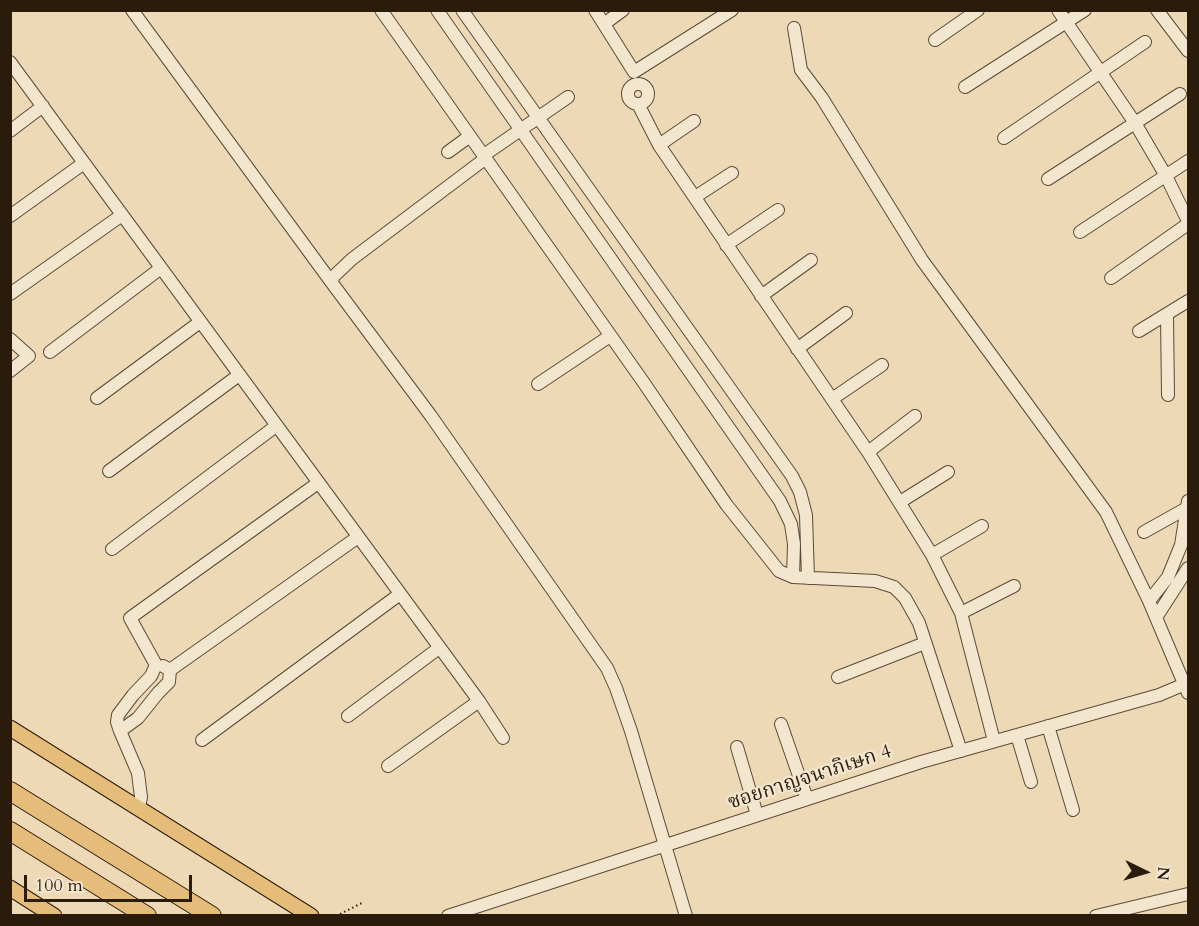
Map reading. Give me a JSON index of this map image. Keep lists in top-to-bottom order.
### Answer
{
  "streets": {
    "street": ["ซอยกาญจนาภิเษก 4"]
  },
  "scale_bar": "100 m",
  "north": "right"
}
